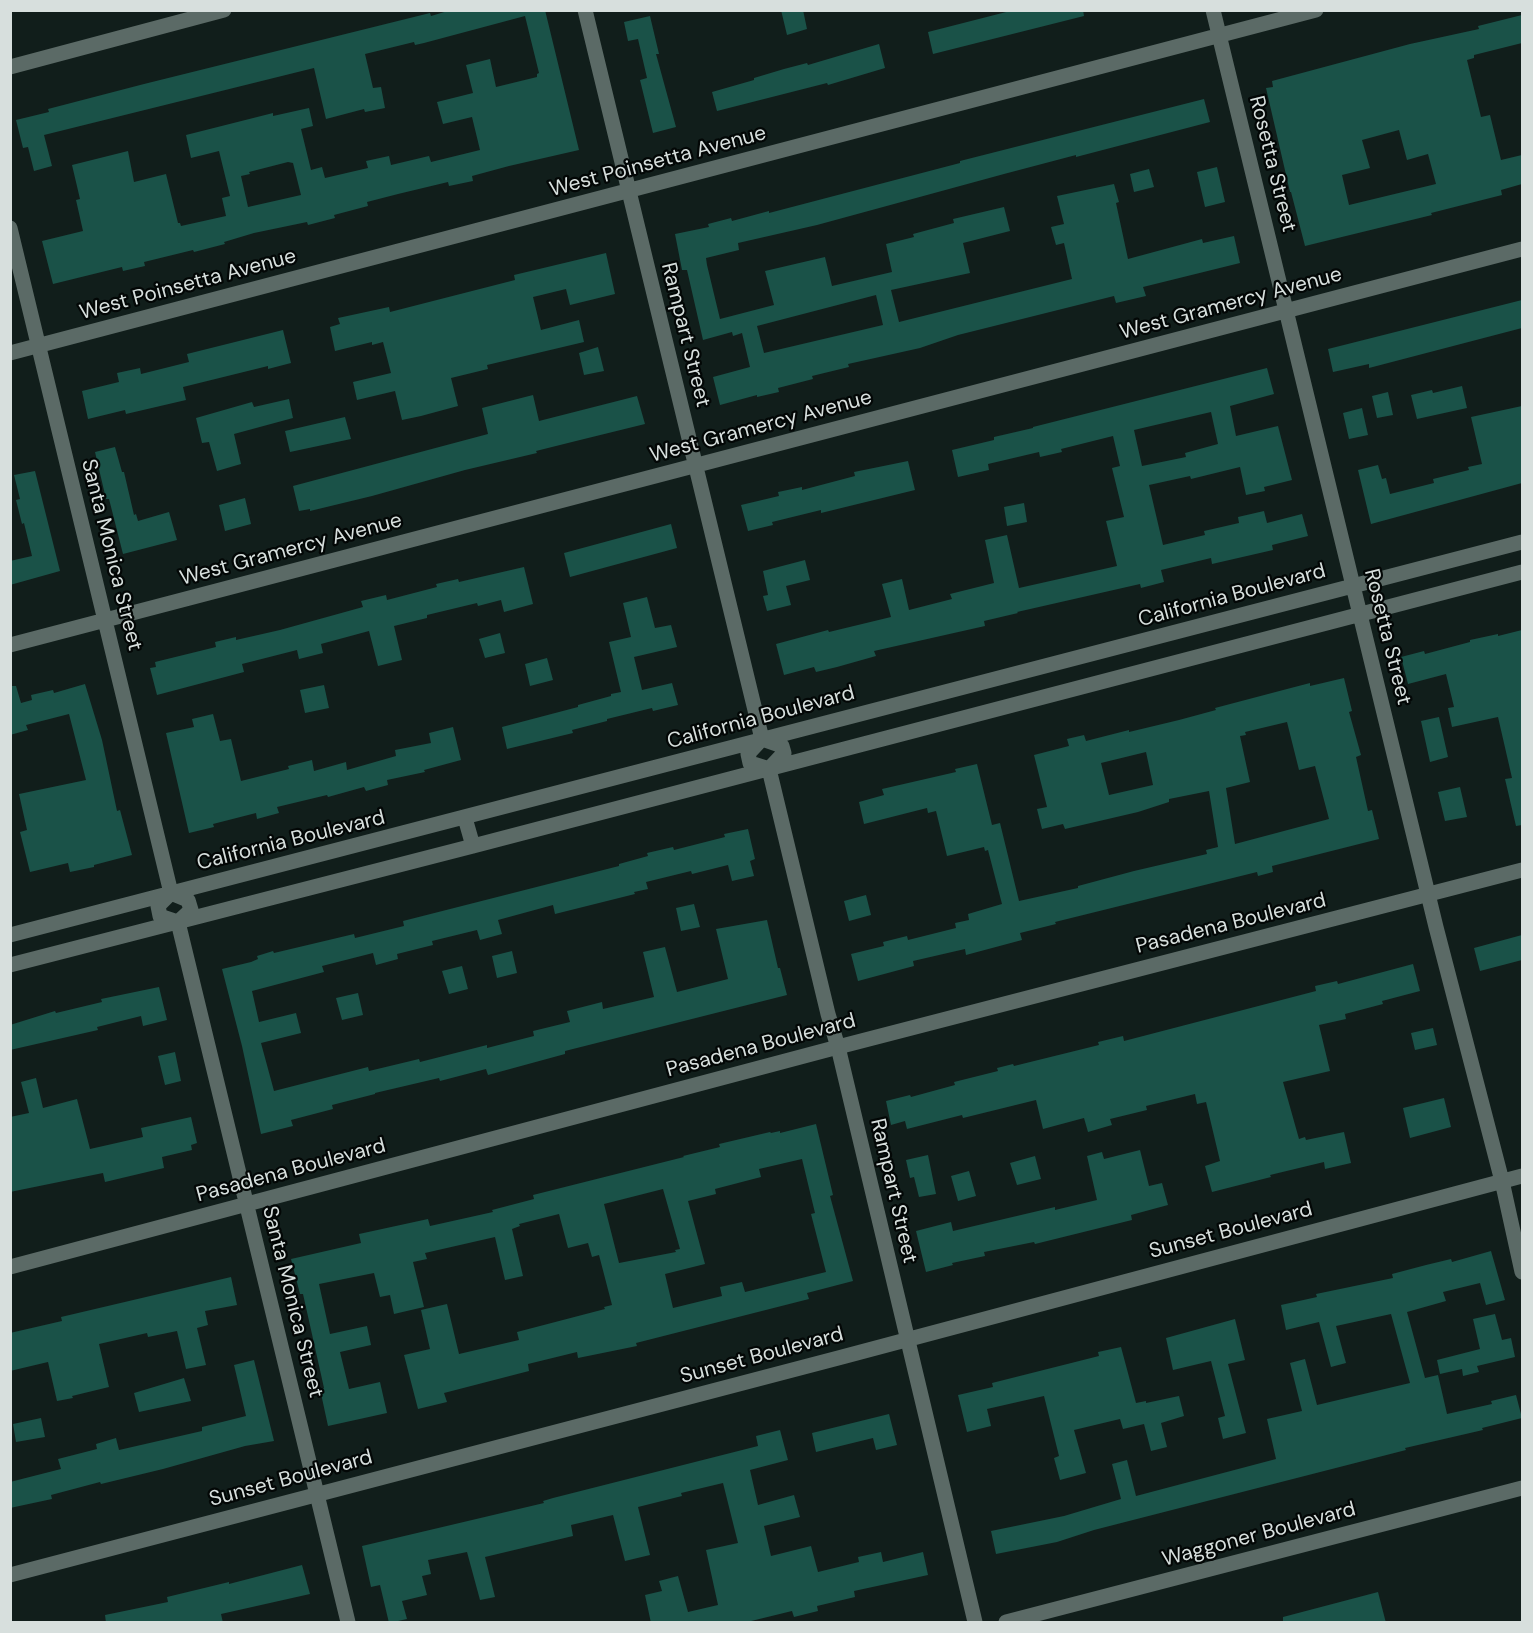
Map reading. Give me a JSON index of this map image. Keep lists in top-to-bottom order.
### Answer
{
  "streets": {
    "street": [
      "West Poinsetta Avenue",
      "Rosetta Street",
      "West Gramercy Avenue",
      "Rampart Street",
      "Santa Monica Street",
      "California Boulevard",
      "Pasadena Boulevard",
      "Sunset Boulevard",
      "Waggoner Boulevard"
    ]
  },
  "crossings": [
    ["West Poinsetta Avenue", "Rosetta Street"],
    ["West Poinsetta Avenue", "Rampart Street"],
    ["West Poinsetta Avenue", "Santa Monica Street"],
    ["Rosetta Street", "West Gramercy Avenue"],
    ["Rosetta Street", "California Boulevard"],
    ["Rosetta Street", "Pasadena Boulevard"],
    ["Rosetta Street", "Sunset Boulevard"],
    ["West Gramercy Avenue", "Rampart Street"],
    ["West Gramercy Avenue", "Santa Monica Street"],
    ["Rampart Street", "California Boulevard"],
    ["Rampart Street", "Pasadena Boulevard"],
    ["Rampart Street", "Sunset Boulevard"],
    ["Santa Monica Street", "California Boulevard"],
    ["Santa Monica Street", "Pasadena Boulevard"],
    ["Santa Monica Street", "Sunset Boulevard"]
  ]
}
